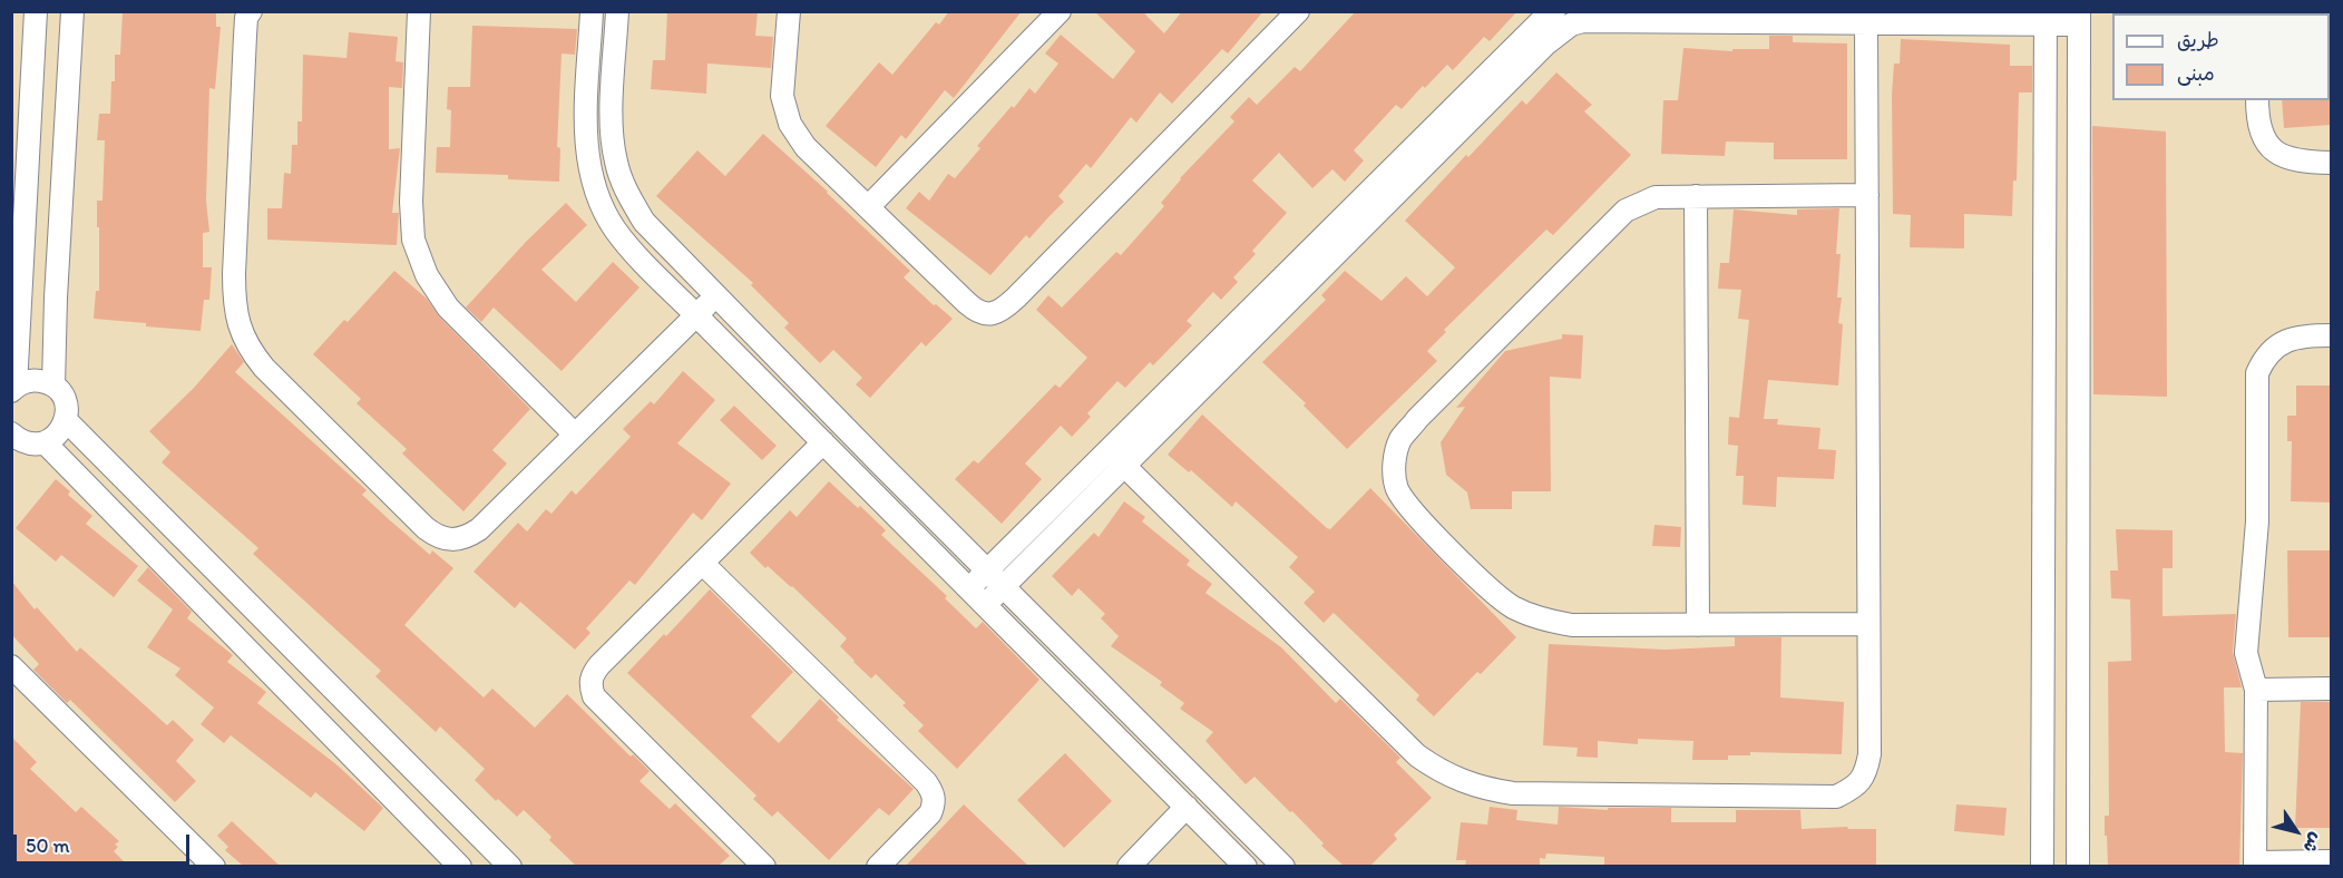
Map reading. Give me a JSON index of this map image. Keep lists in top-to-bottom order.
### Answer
{
  "legend": ["طريق", "مبنى"],
  "scale_bar": "50 m",
  "north": "bottom right"
}
